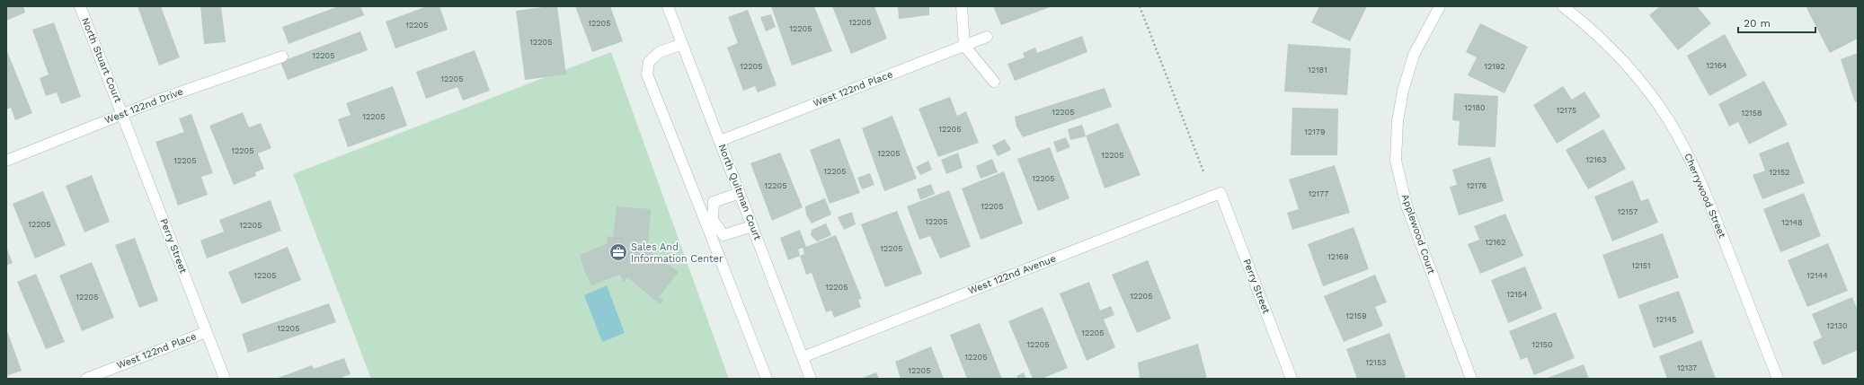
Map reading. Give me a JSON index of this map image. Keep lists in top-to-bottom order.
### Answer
{
  "streets": {
    "street": [
      "North Stuart Court",
      "West 122nd Place",
      "West 122nd Drive",
      "North Quitman Court",
      "Cherrywood Street",
      "Applewood Court",
      "Perry Street",
      "West 122nd Avenue"
    ]
  },
  "crossings": [
    ["North Stuart Court", "West 122nd Drive"],
    ["North Stuart Court", "Perry Street"],
    ["West 122nd Place", "North Quitman Court"],
    ["West 122nd Place", "Perry Street"],
    ["West 122nd Drive", "Perry Street"],
    ["North Quitman Court", "West 122nd Avenue"],
    ["Perry Street", "West 122nd Avenue"]
  ],
  "places": {
    "office": ["Sales And Information Center"]
  },
  "house_numbers": [
    "12205",
    "12205",
    "12205",
    "12205",
    "12205",
    "12205",
    "12164",
    "12205",
    "12192",
    "12181",
    "12205",
    "12180",
    "12175",
    "12205",
    "12158",
    "12205",
    "12205",
    "12179",
    "12205",
    "12205",
    "12205",
    "12163",
    "12205",
    "12205",
    "12152",
    "12205",
    "12205",
    "12176",
    "12177",
    "12205",
    "12157",
    "12205",
    "12148",
    "12205",
    "12205",
    "12162",
    "12205",
    "12169",
    "12151",
    "12205",
    "12144",
    "12205",
    "12154",
    "12205",
    "12205",
    "12159",
    "12145",
    "12130",
    "12205",
    "12205",
    "12205",
    "12150",
    "12205",
    "12153",
    "12137",
    "12205"
  ],
  "scale_bar": "20 m"
}
